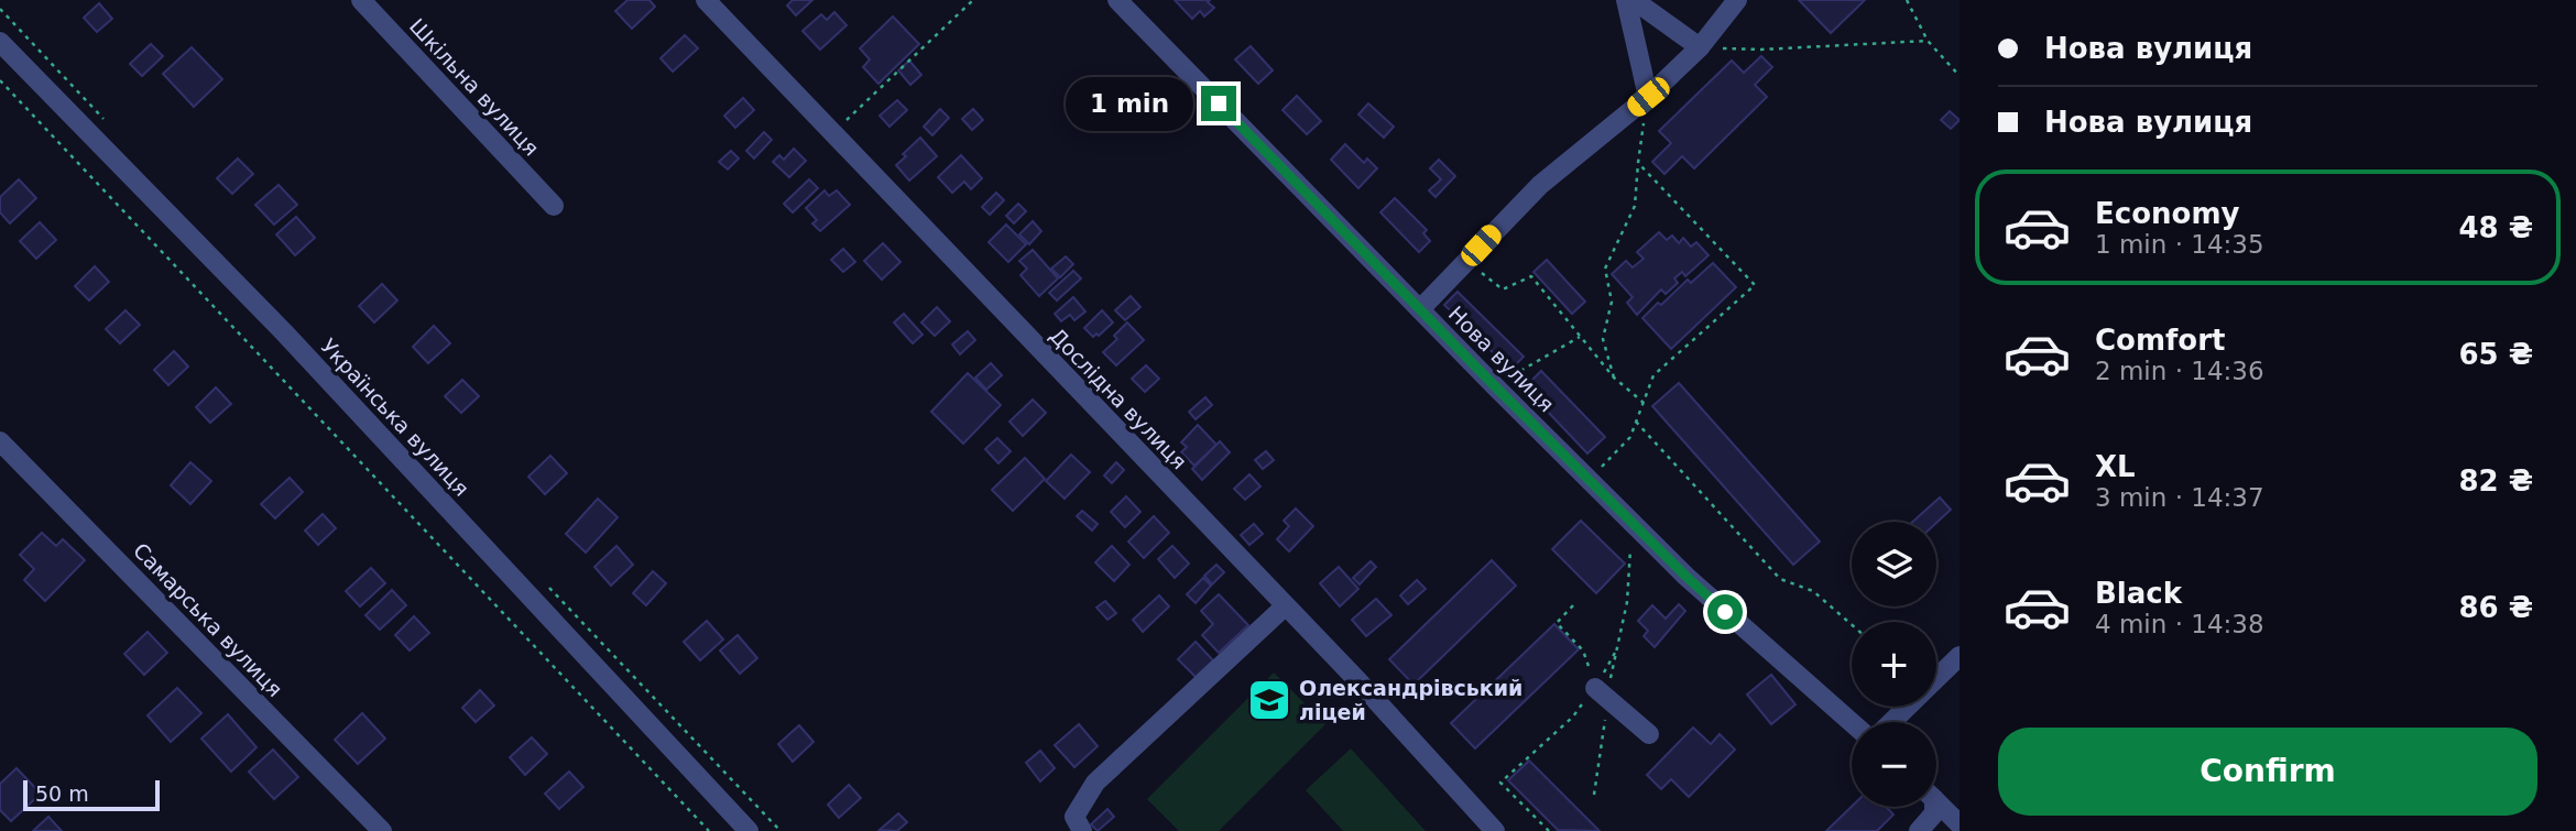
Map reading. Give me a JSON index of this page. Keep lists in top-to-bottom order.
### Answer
{
  "streets": {
    "street": [
      "Шкільна вулиця",
      "Нова вулиця",
      "Дослідна вулиця",
      "Українська вулиця",
      "Самарська вулиця"
    ]
  },
  "places": {
    "school or university": ["Олександрівський ліцей"]
  },
  "scale_bar": "50 m",
  "page": {
    "banner": ["Нова вулиця", "Нова вулиця"],
    "bubble": "1 min",
    "list": [
      {
        "name": "Economy",
        "note": "1 min · 14:35",
        "value": "48 ₴"
      },
      {
        "name": "Comfort",
        "note": "2 min · 14:36",
        "value": "65 ₴"
      },
      {
        "name": "XL",
        "note": "3 min · 14:37",
        "value": "82 ₴"
      },
      {
        "name": "Black",
        "note": "4 min · 14:38",
        "value": "86 ₴"
      }
    ],
    "map_buttons": ["+", "−"],
    "buttons": "Confirm",
    "scale": "50 m"
  }
}
